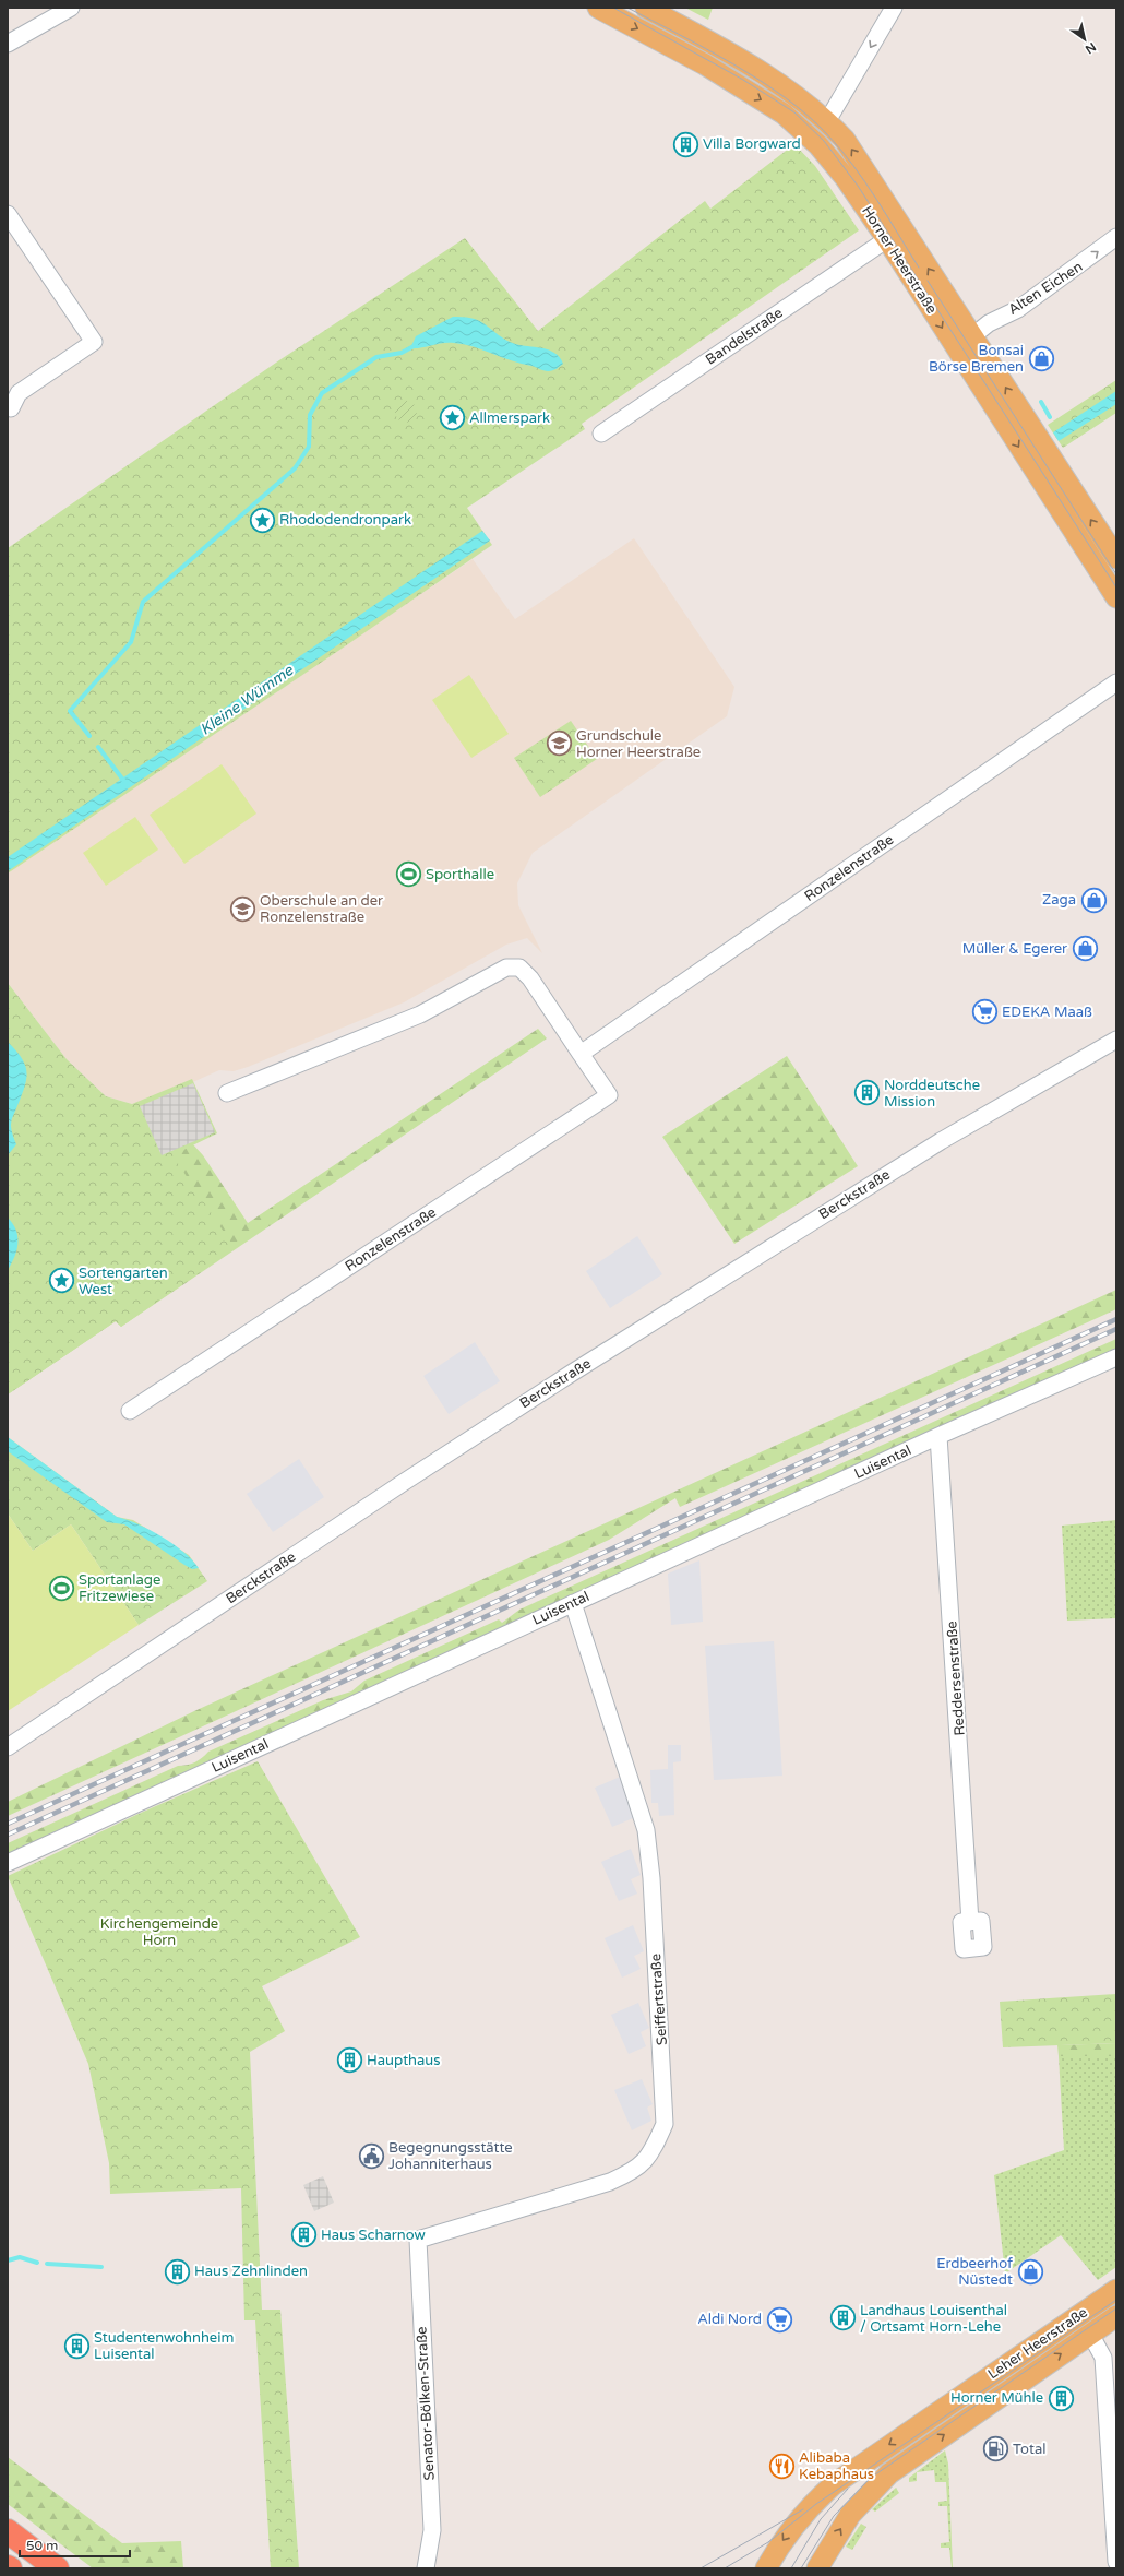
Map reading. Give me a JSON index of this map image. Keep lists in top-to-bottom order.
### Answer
{
  "streets": {
    "main road": ["Horner Heerstraße", "Leher Heerstraße"],
    "street": [
      "Alten Eichen",
      "Bandelstraße",
      "Ronzelenstraße",
      "Berckstraße",
      "Luisental",
      "Reddersenstraße",
      "Seiffertstraße",
      "Senator-Bölken-Straße"
    ]
  },
  "crossings": [
    ["Horner Heerstraße", "Alten Eichen"],
    ["Horner Heerstraße", "Bandelstraße"],
    ["Luisental", "Reddersenstraße"],
    ["Luisental", "Seiffertstraße"],
    ["Seiffertstraße", "Senator-Bölken-Straße"]
  ],
  "one_way": ["Alten Eichen"],
  "water": ["Kleine Wümme"],
  "parks": ["Kirchengemeinde Horn"],
  "places": {
    "building": [
      "Villa Borgward",
      "Norddeutsche Mission",
      "Haupthaus",
      "Haus Scharnow",
      "Haus Zehnlinden",
      "Landhaus Louisenthal / Ortsamt Horn-Lehe",
      "Studentenwohnheim Luisental",
      "Horner Mühle"
    ],
    "shop": [
      "Bonsai Börse Bremen",
      "Zaga",
      "Müller & Egerer",
      "Erdbeerhof Nüstedt"
    ],
    "place": ["Allmerspark", "Rhododendronpark", "Sortengarten West"],
    "school or university": ["Grundschule Horner Heerstraße", "Oberschule an der Ronzelenstraße"],
    "sports": ["Sporthalle", "Sportanlage Fritzewiese"],
    "supermarket": ["EDEKA Maaß", "Aldi Nord"],
    "public building": ["Begegnungsstätte Johanniterhaus"],
    "fuel station": ["Total"],
    "restaurant": ["Alibaba Kebaphaus"]
  },
  "scale_bar": "50 m",
  "north": "bottom right"
}
